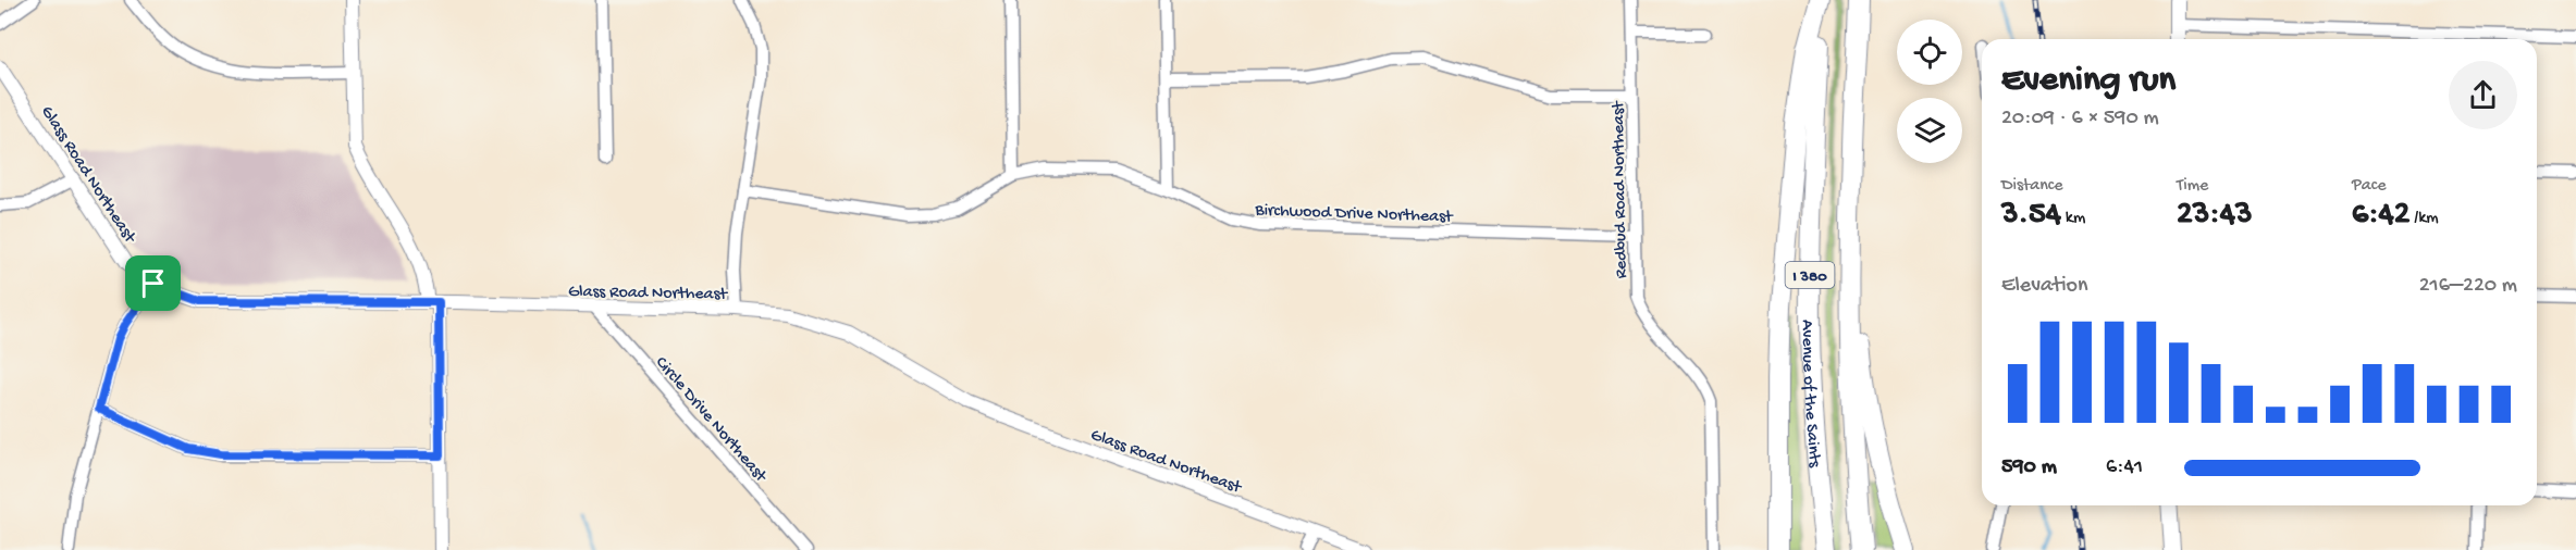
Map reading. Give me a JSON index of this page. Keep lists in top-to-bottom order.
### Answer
{
  "streets": {
    "highway": ["I 380", "Avenue of the Saints"],
    "street": [
      "Glass Road Northeast",
      "Redbud Road Northeast",
      "Birchwood Drive Northeast",
      "Circle Drive Northeast"
    ]
  },
  "crossings": [
    ["Glass Road Northeast", "Circle Drive Northeast"],
    ["Redbud Road Northeast", "Birchwood Drive Northeast"]
  ],
  "page": {
    "heading": ["Evening run", "20:09 · 6 × 590 m"],
    "stats": [
      ["Distance", "3.54 km"],
      ["Time", "23:43"],
      ["Pace", "6:42 /km"]
    ],
    "chart": ["Elevation", "216–220 m"],
    "list": [
      {
        "name": "590 m",
        "note": "6:41"
      }
    ]
  }
}
